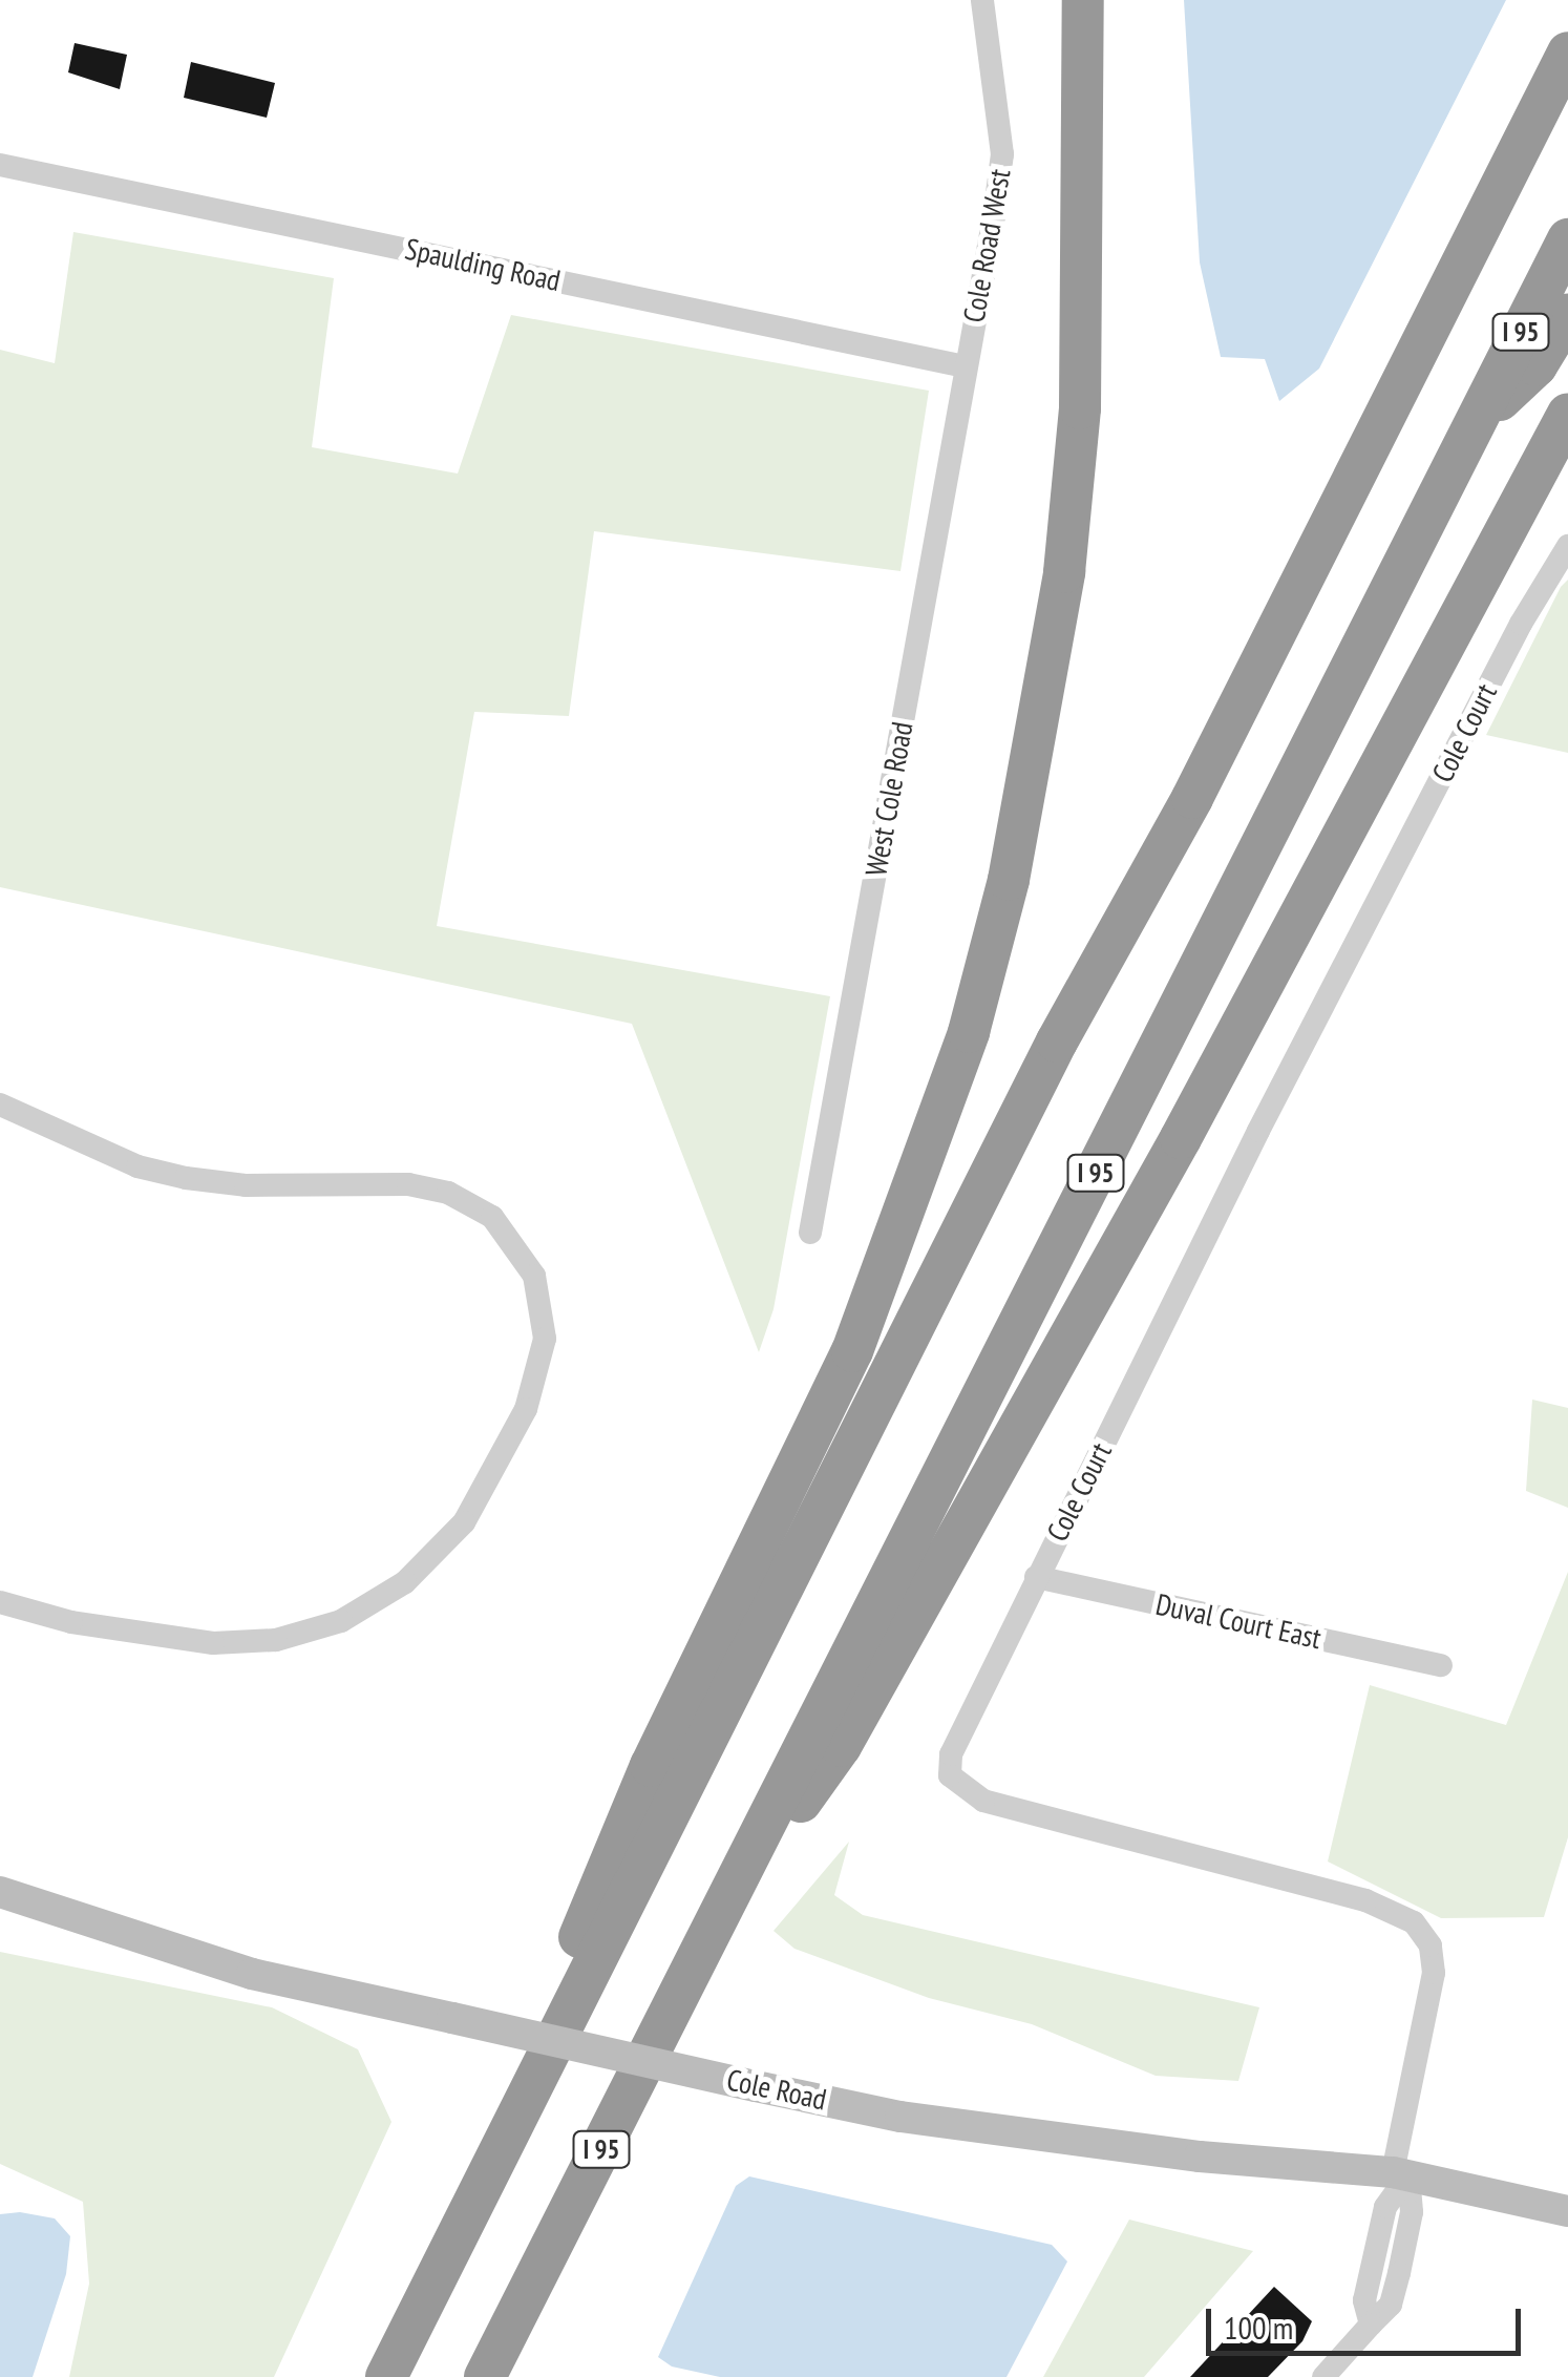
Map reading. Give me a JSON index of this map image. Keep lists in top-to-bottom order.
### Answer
{
  "streets": {
    "highway": ["I 95"],
    "street": [
      "Cole Road West",
      "Spaulding Road",
      "Cole Court",
      "West Cole Road",
      "Duval Court East",
      "Cole Road"
    ]
  },
  "crossings": [
    ["Cole Road West", "Spaulding Road"],
    ["Cole Road West", "West Cole Road"],
    ["Spaulding Road", "West Cole Road"],
    ["Cole Court", "Duval Court East"],
    ["Cole Court", "Cole Road"]
  ],
  "scale_bar": "100 m"
}
